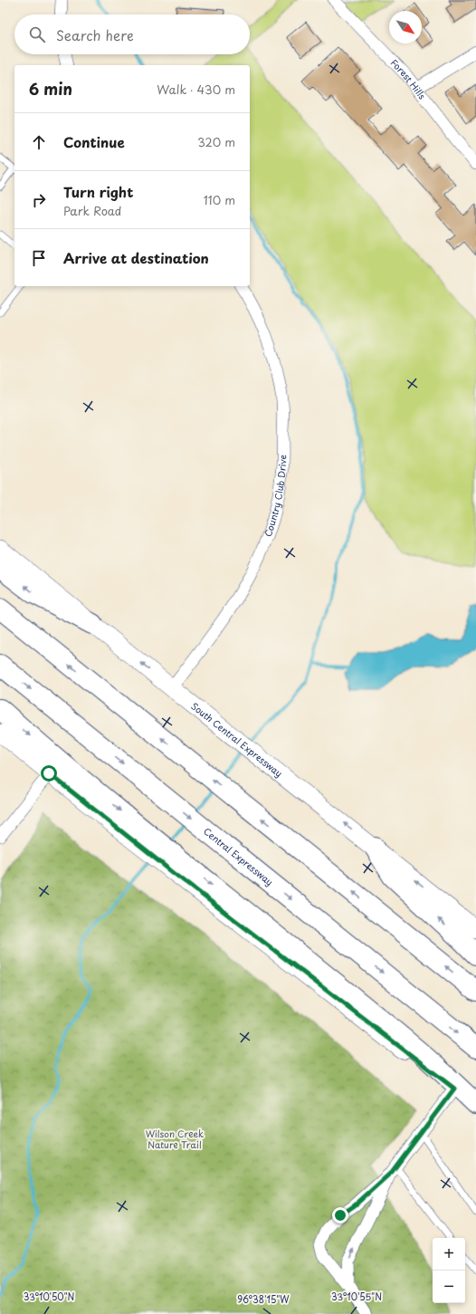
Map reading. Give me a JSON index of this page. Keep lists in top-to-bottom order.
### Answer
{
  "streets": {
    "highway": ["Central Expressway"],
    "main road": ["South Central Expressway"],
    "street": ["Forest Hills", "Country Club Drive"]
  },
  "crossings": [
    ["Country Club Drive", "South Central Expressway"]
  ],
  "parks": ["Wilson Creek Nature Trail"],
  "north": "bottom right",
  "page": {
    "search": "Search here",
    "heading": ["6 min", "Walk · 430 m"],
    "list": [
      ["Continue", "320 m"],
      ["Turn right", "Park Road", "110 m"],
      "Arrive at destination"
    ],
    "map_buttons": ["+", "−"]
  },
  "coordinates": ["33°10'50\"N", "33°10'55\"N", "96°38'15\"W"]
}
